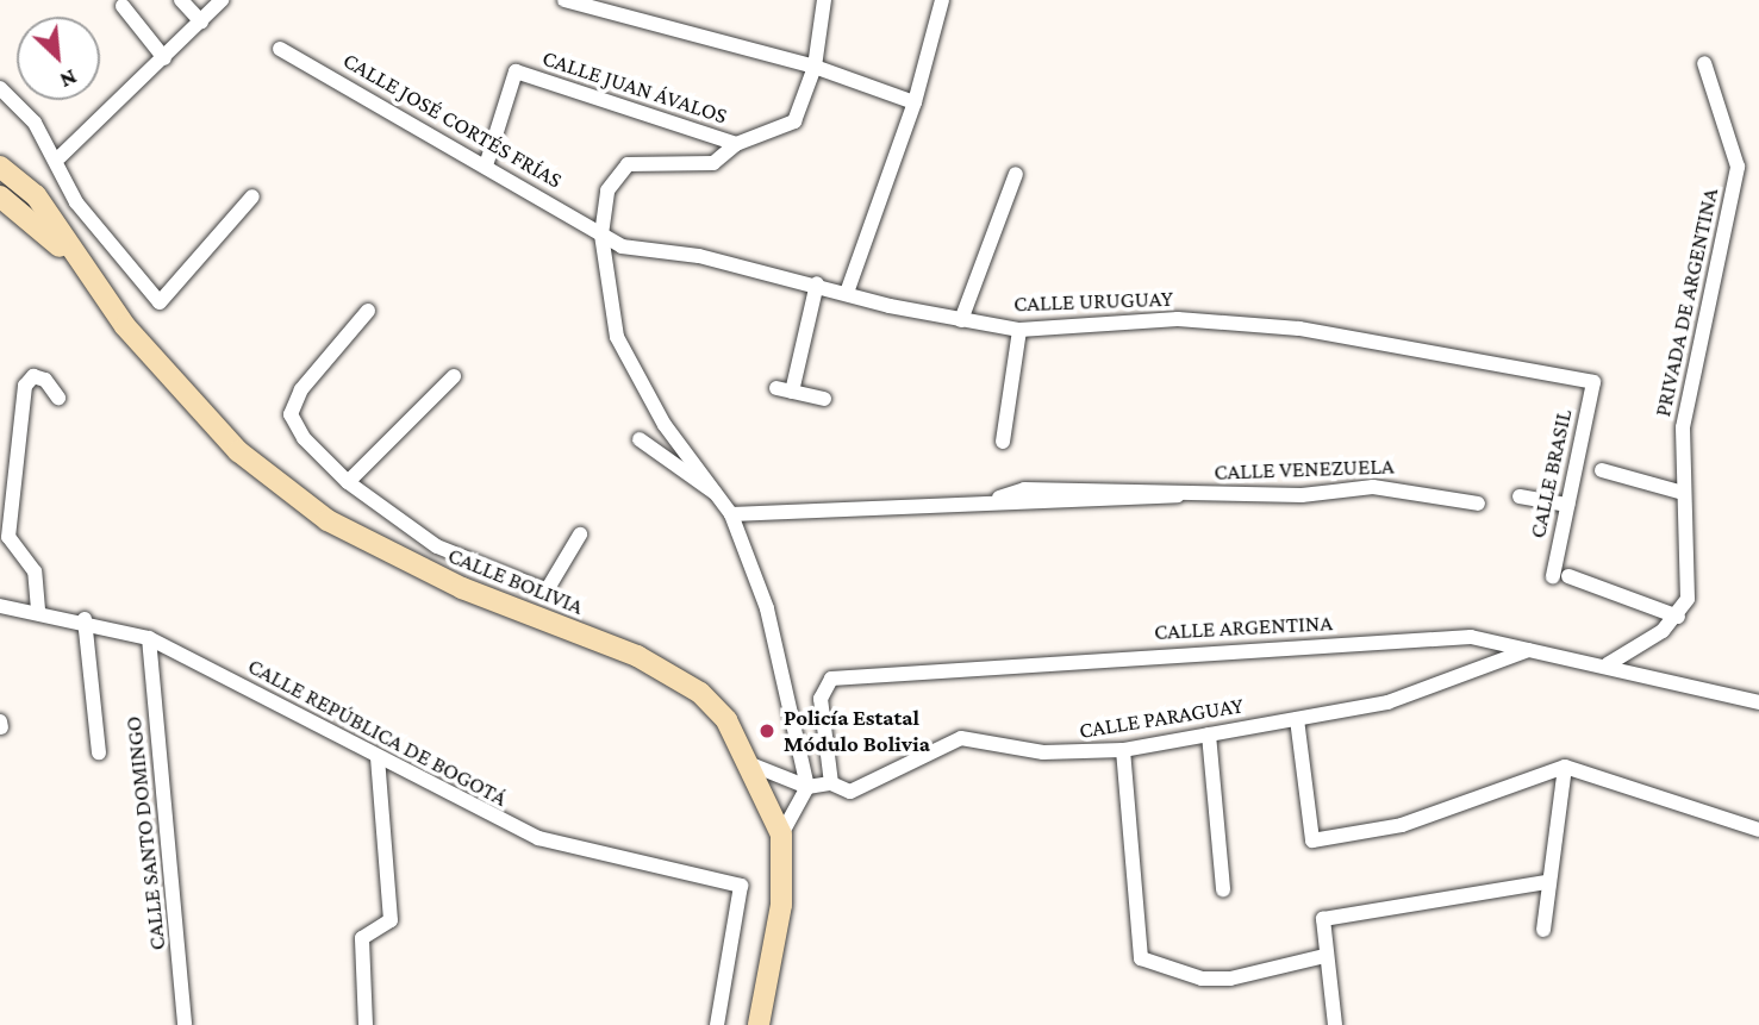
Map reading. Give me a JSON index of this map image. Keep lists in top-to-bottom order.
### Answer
{
  "streets": {
    "main road": ["CALLE BOLIVIA"],
    "street": [
      "CALLE JUAN ÁVALOS",
      "CALLE JOSÉ CORTÉS FRÍAS",
      "CALLE URUGUAY",
      "PRIVADA DE ARGENTINA",
      "CALLE VENEZUELA",
      "CALLE BRASIL",
      "CALLE ARGENTINA",
      "CALLE PARAGUAY",
      "CALLE REPÚBLICA DE BOGOTÁ",
      "CALLE SANTO DOMINGO"
    ]
  },
  "crossings": [
    ["CALLE JUAN ÁVALOS", "CALLE JOSÉ CORTÉS FRÍAS"],
    ["CALLE JOSÉ CORTÉS FRÍAS", "CALLE URUGUAY"],
    ["CALLE URUGUAY", "CALLE BRASIL"],
    ["PRIVADA DE ARGENTINA", "CALLE BRASIL"],
    ["CALLE ARGENTINA", "CALLE PARAGUAY"],
    ["CALLE REPÚBLICA DE BOGOTÁ", "CALLE SANTO DOMINGO"]
  ],
  "places": ["Policía Estatal Módulo Bolivia"],
  "north": "bottom right"
}
